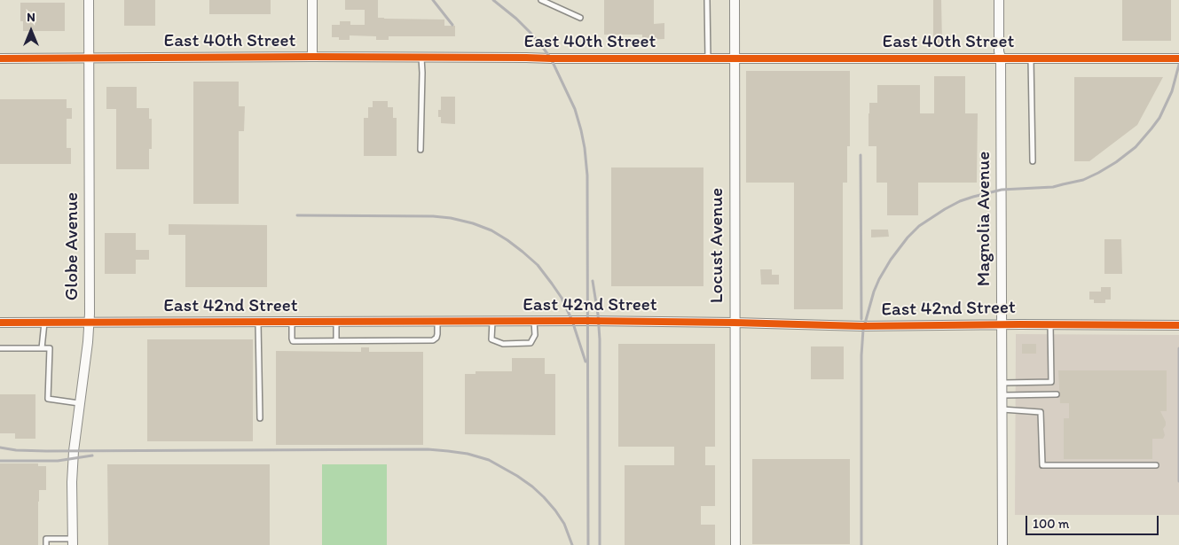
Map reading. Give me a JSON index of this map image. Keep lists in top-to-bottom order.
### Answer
{
  "streets": {
    "street": [
      "East 40th Street",
      "Magnolia Avenue",
      "Locust Avenue",
      "Globe Avenue",
      "East 42nd Street"
    ]
  },
  "crossings": [
    ["East 40th Street", "Magnolia Avenue"],
    ["East 40th Street", "Locust Avenue"],
    ["East 40th Street", "Globe Avenue"],
    ["Magnolia Avenue", "East 42nd Street"],
    ["Locust Avenue", "East 42nd Street"],
    ["Globe Avenue", "East 42nd Street"]
  ],
  "scale_bar": "100 m",
  "north": "top"
}
